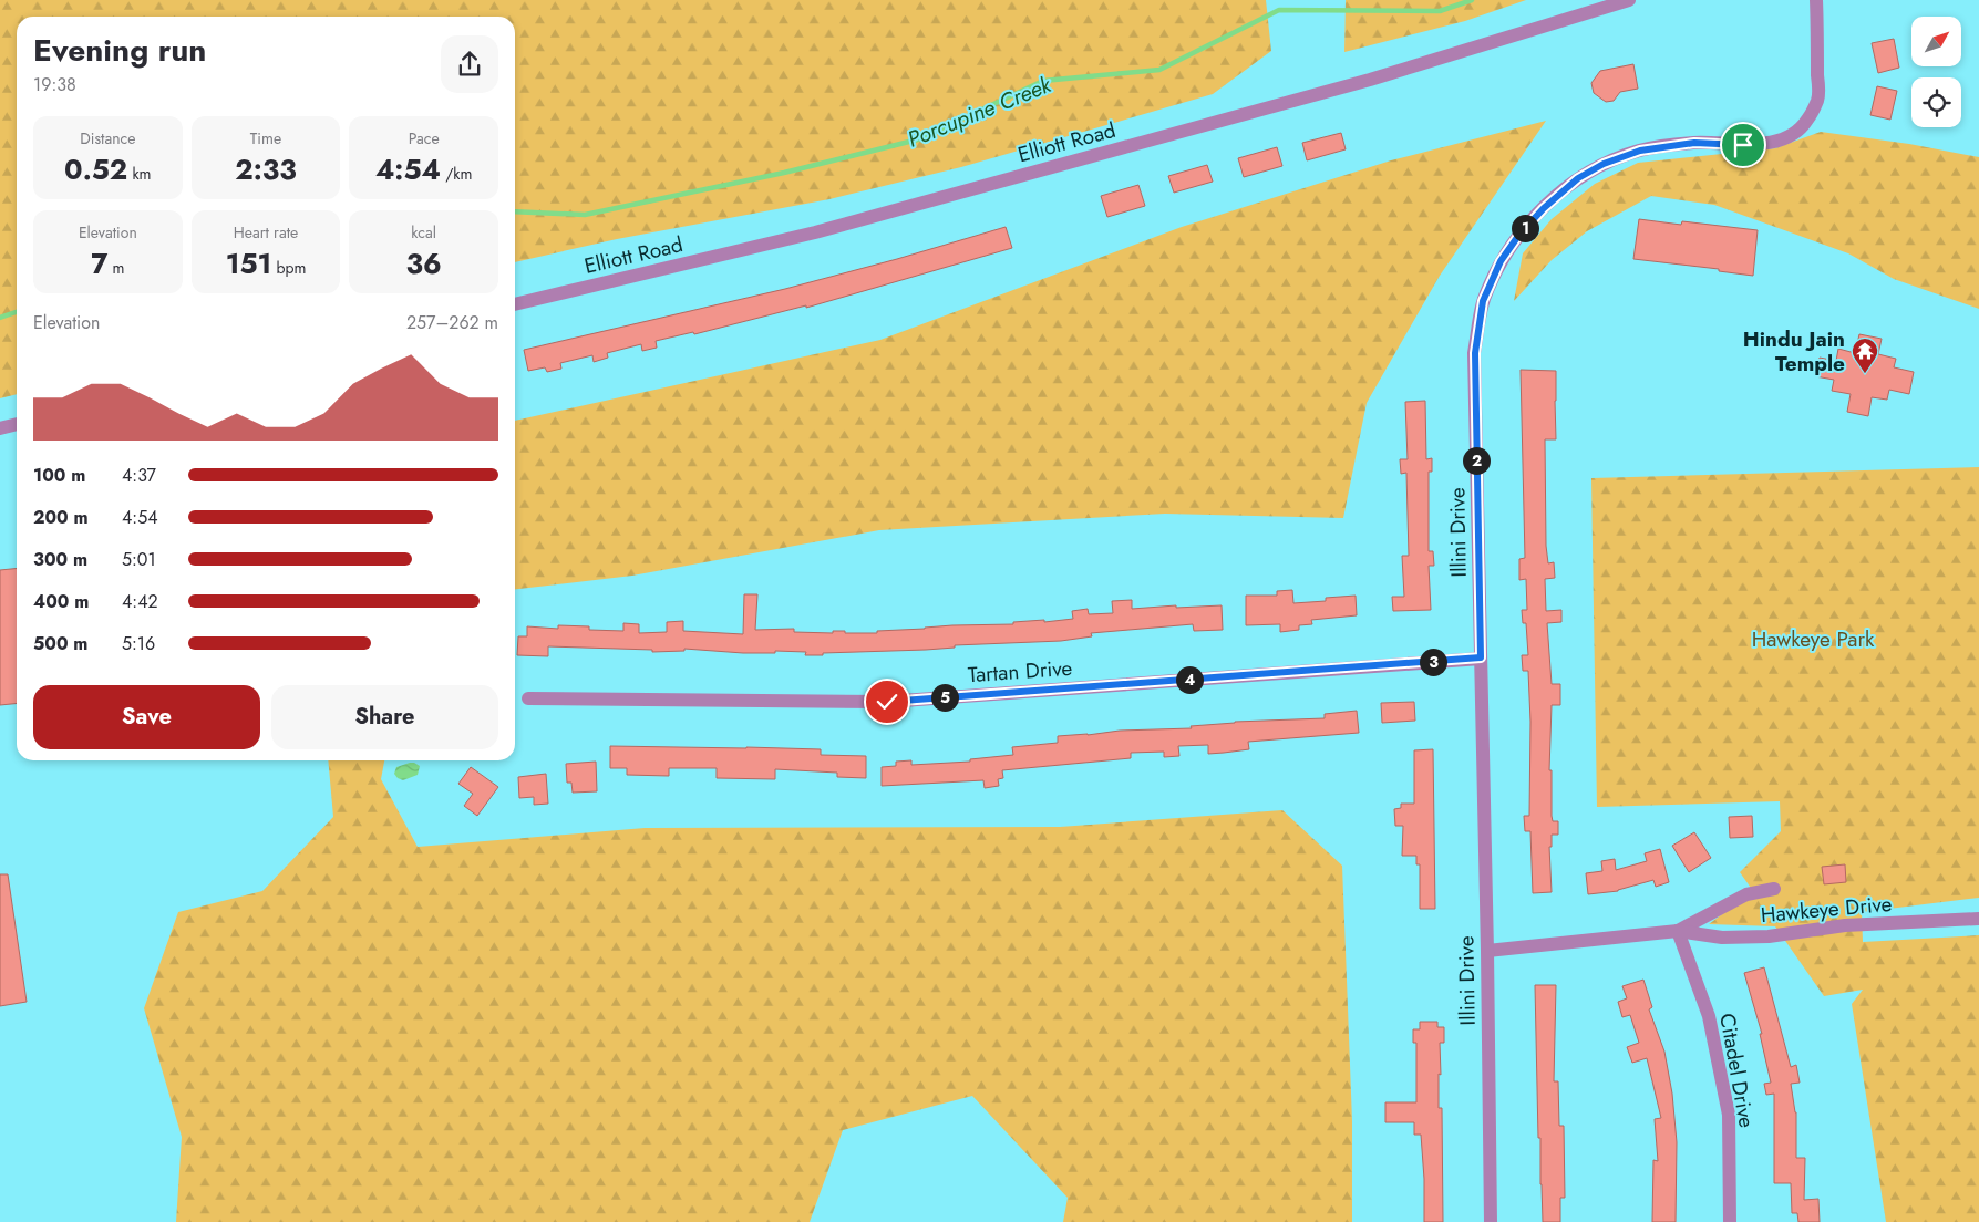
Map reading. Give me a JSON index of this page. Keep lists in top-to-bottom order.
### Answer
{
  "streets": {
    "street": [
      "Elliott Road",
      "Illini Drive",
      "Tartan Drive",
      "Hawkeye Drive",
      "Citadel Drive"
    ]
  },
  "crossings": [
    ["Illini Drive", "Tartan Drive"],
    ["Illini Drive", "Hawkeye Drive"],
    ["Hawkeye Drive", "Citadel Drive"]
  ],
  "water": ["Porcupine Creek"],
  "parks": ["Hawkeye Park"],
  "places": {
    "temple": ["Hindu Jain Temple"]
  },
  "north": "top right",
  "page": {
    "heading": ["Evening run", "19:38"],
    "stats": [
      ["Distance", "0.52 km"],
      ["Time", "2:33"],
      ["Pace", "4:54 /km"],
      ["Elevation", "7 m"],
      ["Heart rate", "151 bpm"],
      ["kcal", "36"]
    ],
    "pins": [
      "1",
      "2",
      "3",
      "4",
      "5"
    ],
    "chart": ["Elevation", "257–262 m"],
    "list": [
      {
        "name": "100 m",
        "note": "4:37"
      },
      {
        "name": "200 m",
        "note": "4:54"
      },
      {
        "name": "300 m",
        "note": "5:01"
      },
      {
        "name": "400 m",
        "note": "4:42"
      },
      {
        "name": "500 m",
        "note": "5:16"
      }
    ],
    "buttons": ["Save", "Share"]
  }
}
